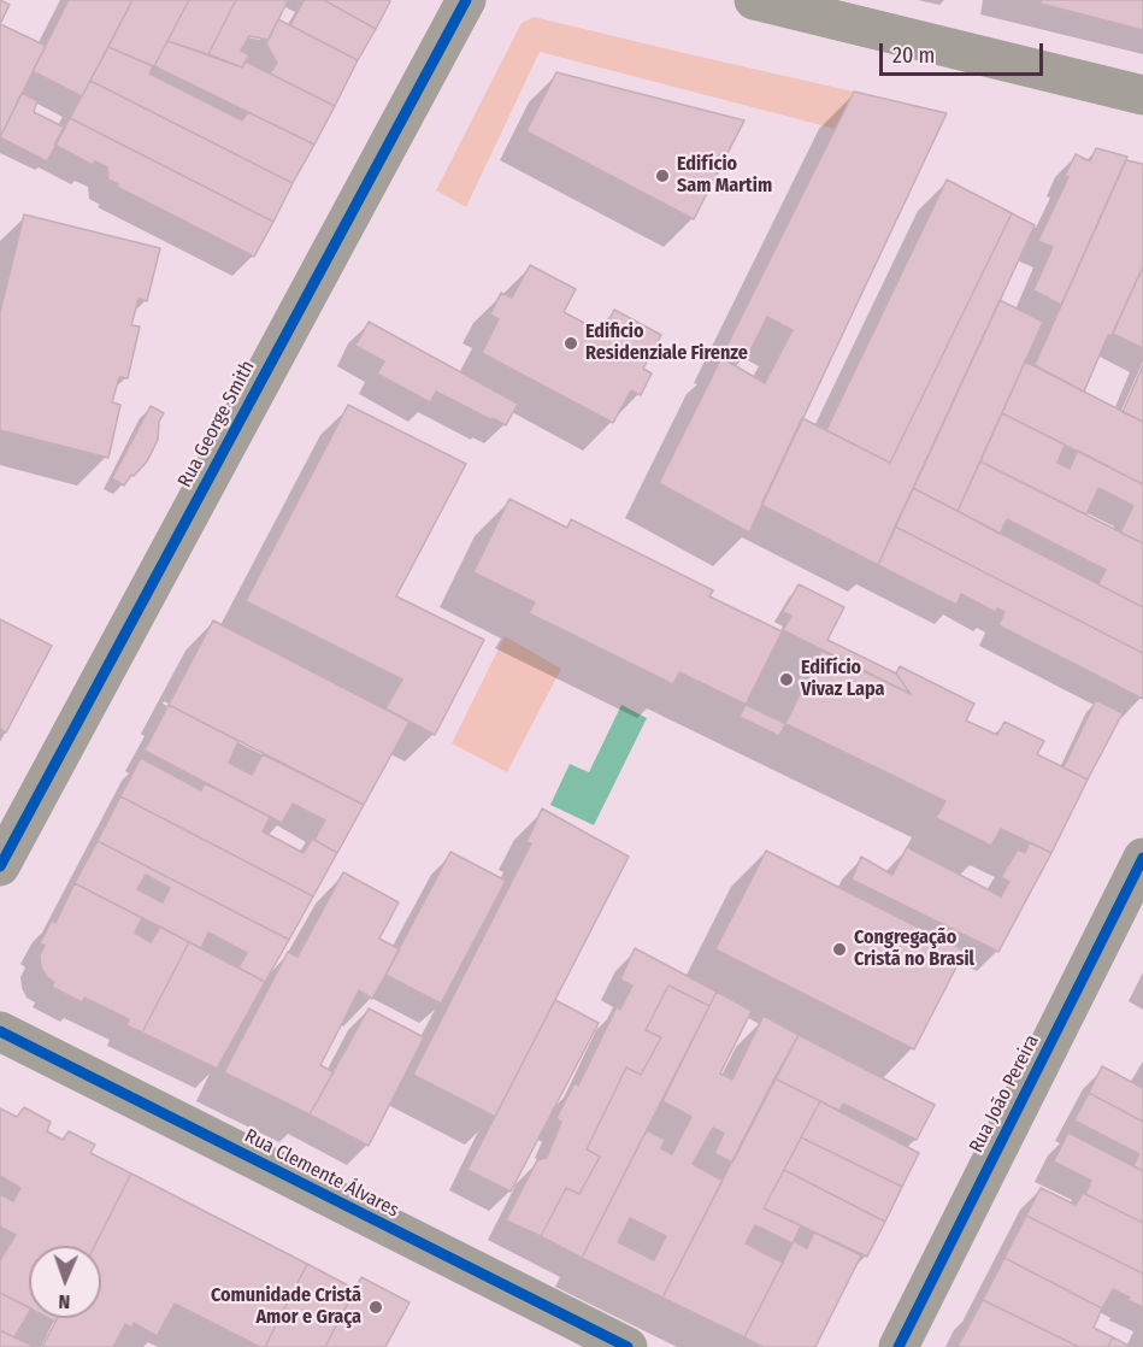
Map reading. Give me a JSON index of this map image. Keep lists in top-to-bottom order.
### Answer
{
  "streets": {
    "street": ["Rua George Smith", "Rua João Pereira", "Rua Clemente Álvares"]
  },
  "places": [
    "Edifício Sam Martim",
    "Edificio Residenziale Firenze",
    "Edifício Vivaz Lapa",
    "Congregação Cristã no Brasil",
    "Comunidade Cristã Amor e Graça"
  ],
  "scale_bar": "20 m",
  "north": "bottom"
}
